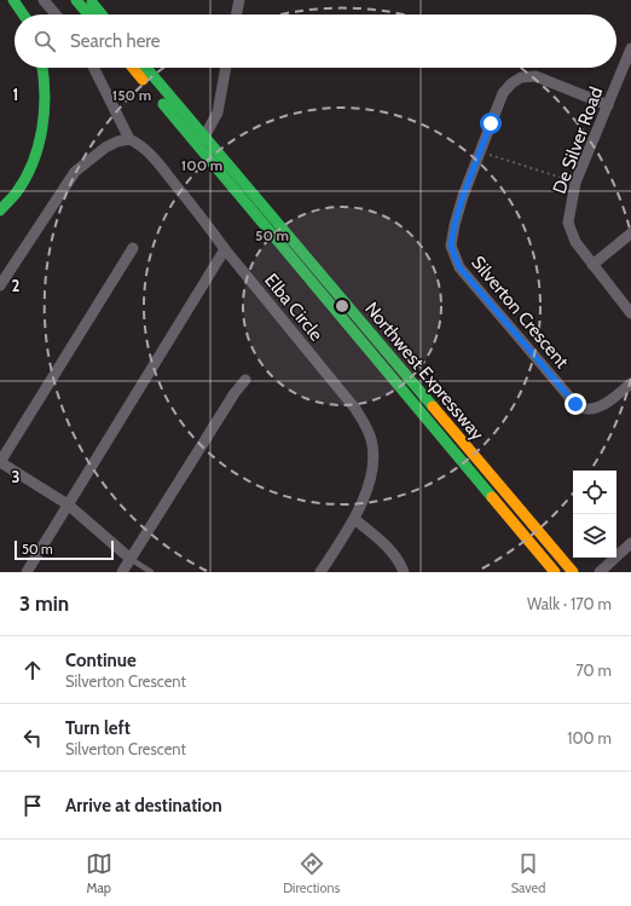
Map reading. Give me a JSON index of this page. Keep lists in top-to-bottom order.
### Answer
{
  "streets": {
    "main road": ["Northwest Expressway"],
    "street": ["De Silver Road", "Elba Circle", "Silverton Crescent"]
  },
  "crossings": [
    ["De Silver Road", "Silverton Crescent"]
  ],
  "scale_bar": "50 m",
  "page": {
    "search": "Search here",
    "scale": "50 m",
    "heading": ["3 min", "Walk · 170 m"],
    "list": [
      ["Continue", "Silverton Crescent", "70 m"],
      ["Turn left", "Silverton Crescent", "100 m"],
      "Arrive at destination"
    ],
    "nav": ["Map", "Directions", "Saved"]
  },
  "grid": {
    "rows": ["1", "2", "3"]
  },
  "rings": ["150 m", "100 m", "50 m"]
}
